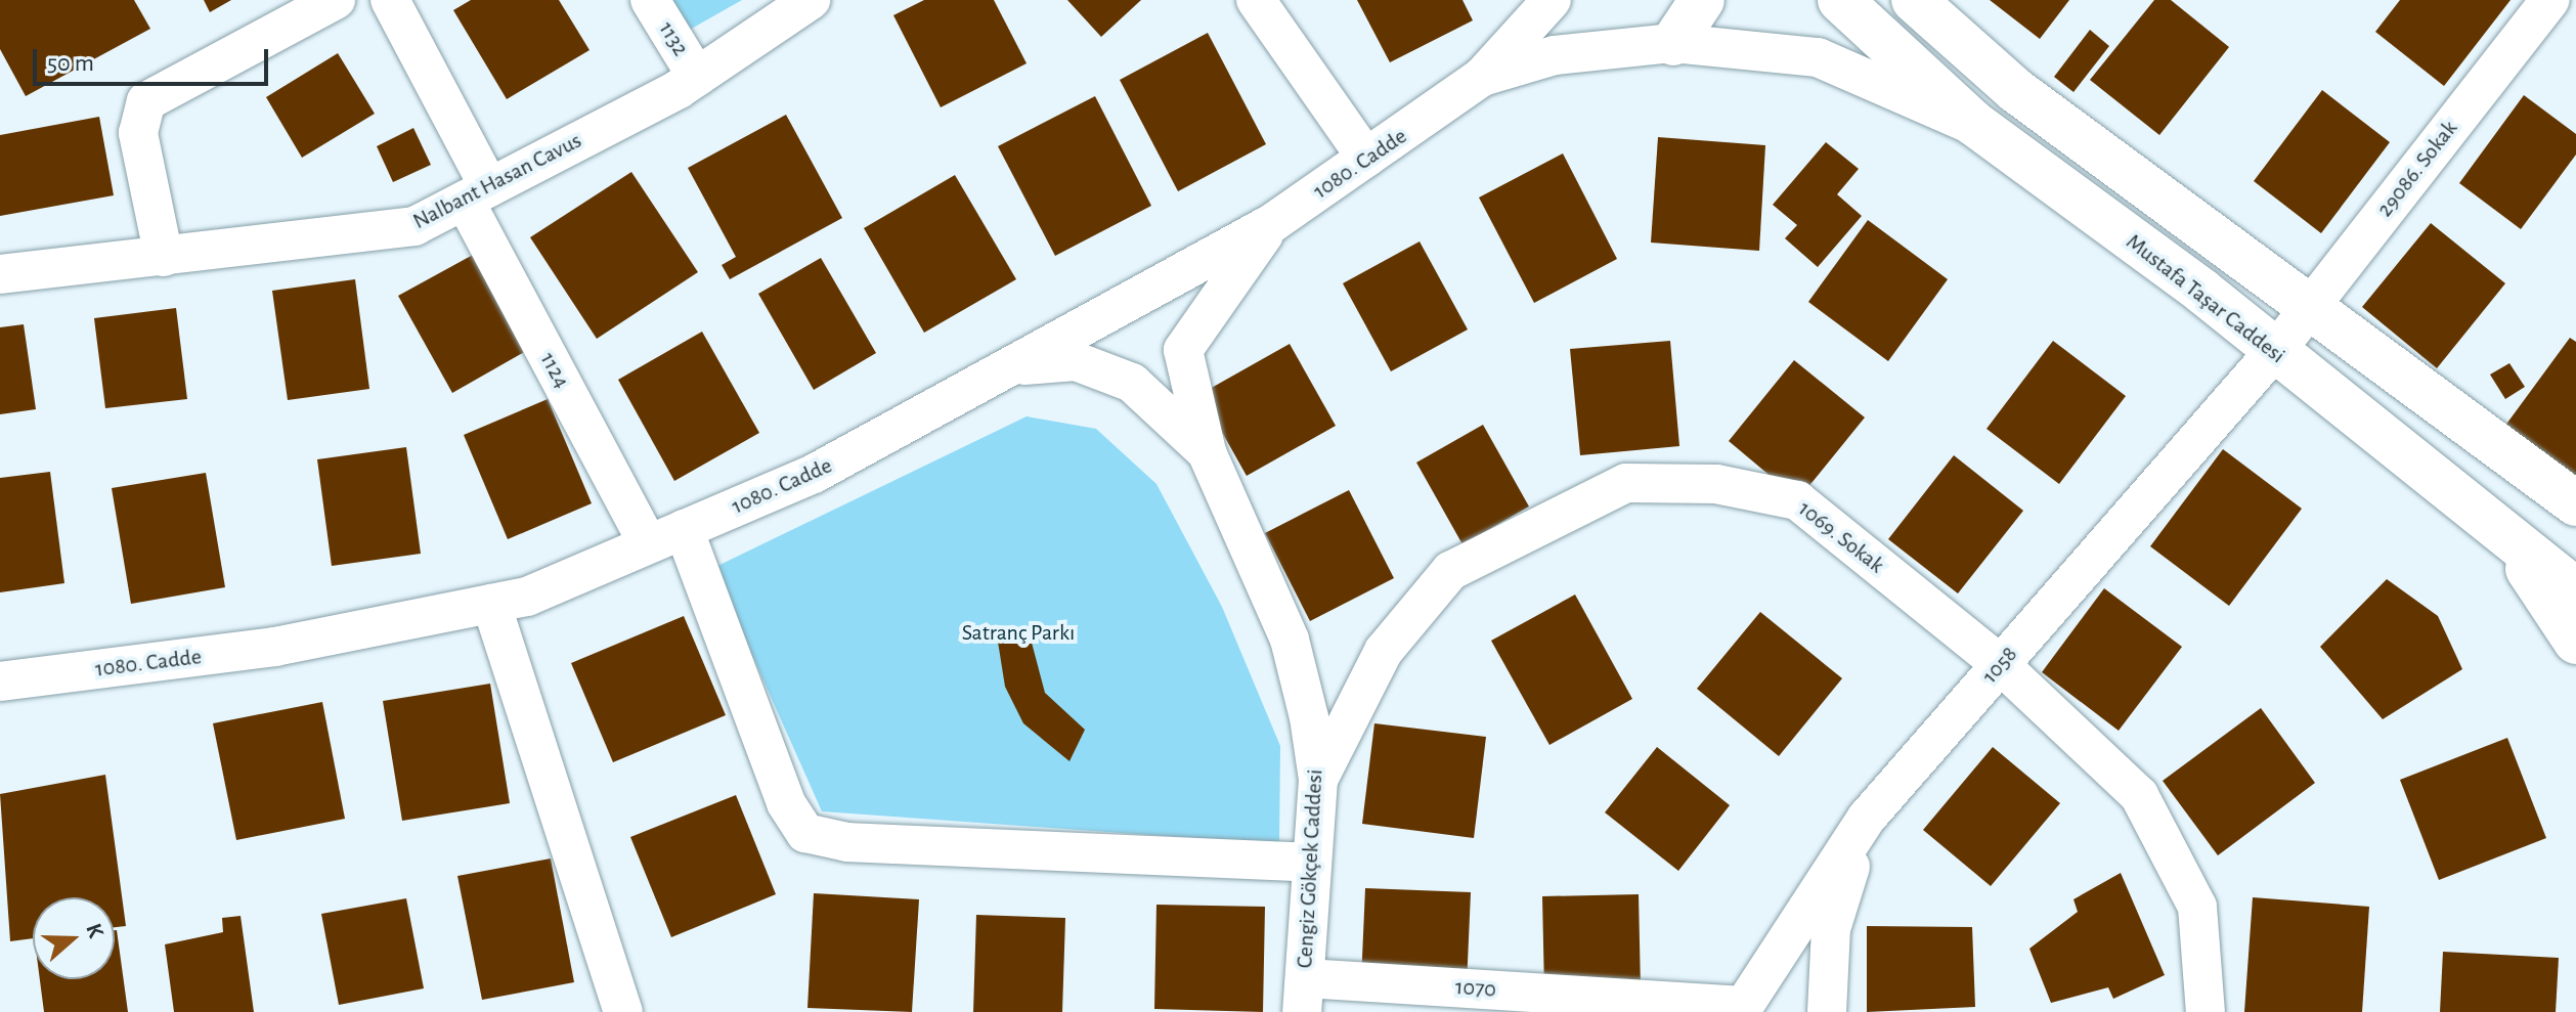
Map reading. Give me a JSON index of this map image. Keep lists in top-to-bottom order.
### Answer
{
  "streets": {
    "main road": ["Mustafa Taşar Caddesi"],
    "street": [
      "1132",
      "1080. Cadde",
      "29086. Sokak",
      "Nalbant Hasan Cavus",
      "1124",
      "1069. Sokak",
      "1058",
      "Cengiz Gökçek Caddesi",
      "1070"
    ]
  },
  "crossings": [
    ["1132", "Nalbant Hasan Cavus"],
    ["1080. Cadde", "1124"],
    ["29086. Sokak", "Mustafa Taşar Caddesi"],
    ["29086. Sokak", "1058"],
    ["Nalbant Hasan Cavus", "1124"],
    ["Mustafa Taşar Caddesi", "1058"],
    ["1069. Sokak", "1058"],
    ["1069. Sokak", "Cengiz Gökçek Caddesi"],
    ["1058", "1070"],
    ["Cengiz Gökçek Caddesi", "1070"]
  ],
  "parks": ["Satranç Parkı"],
  "scale_bar": "50 m",
  "north": "right"
}
